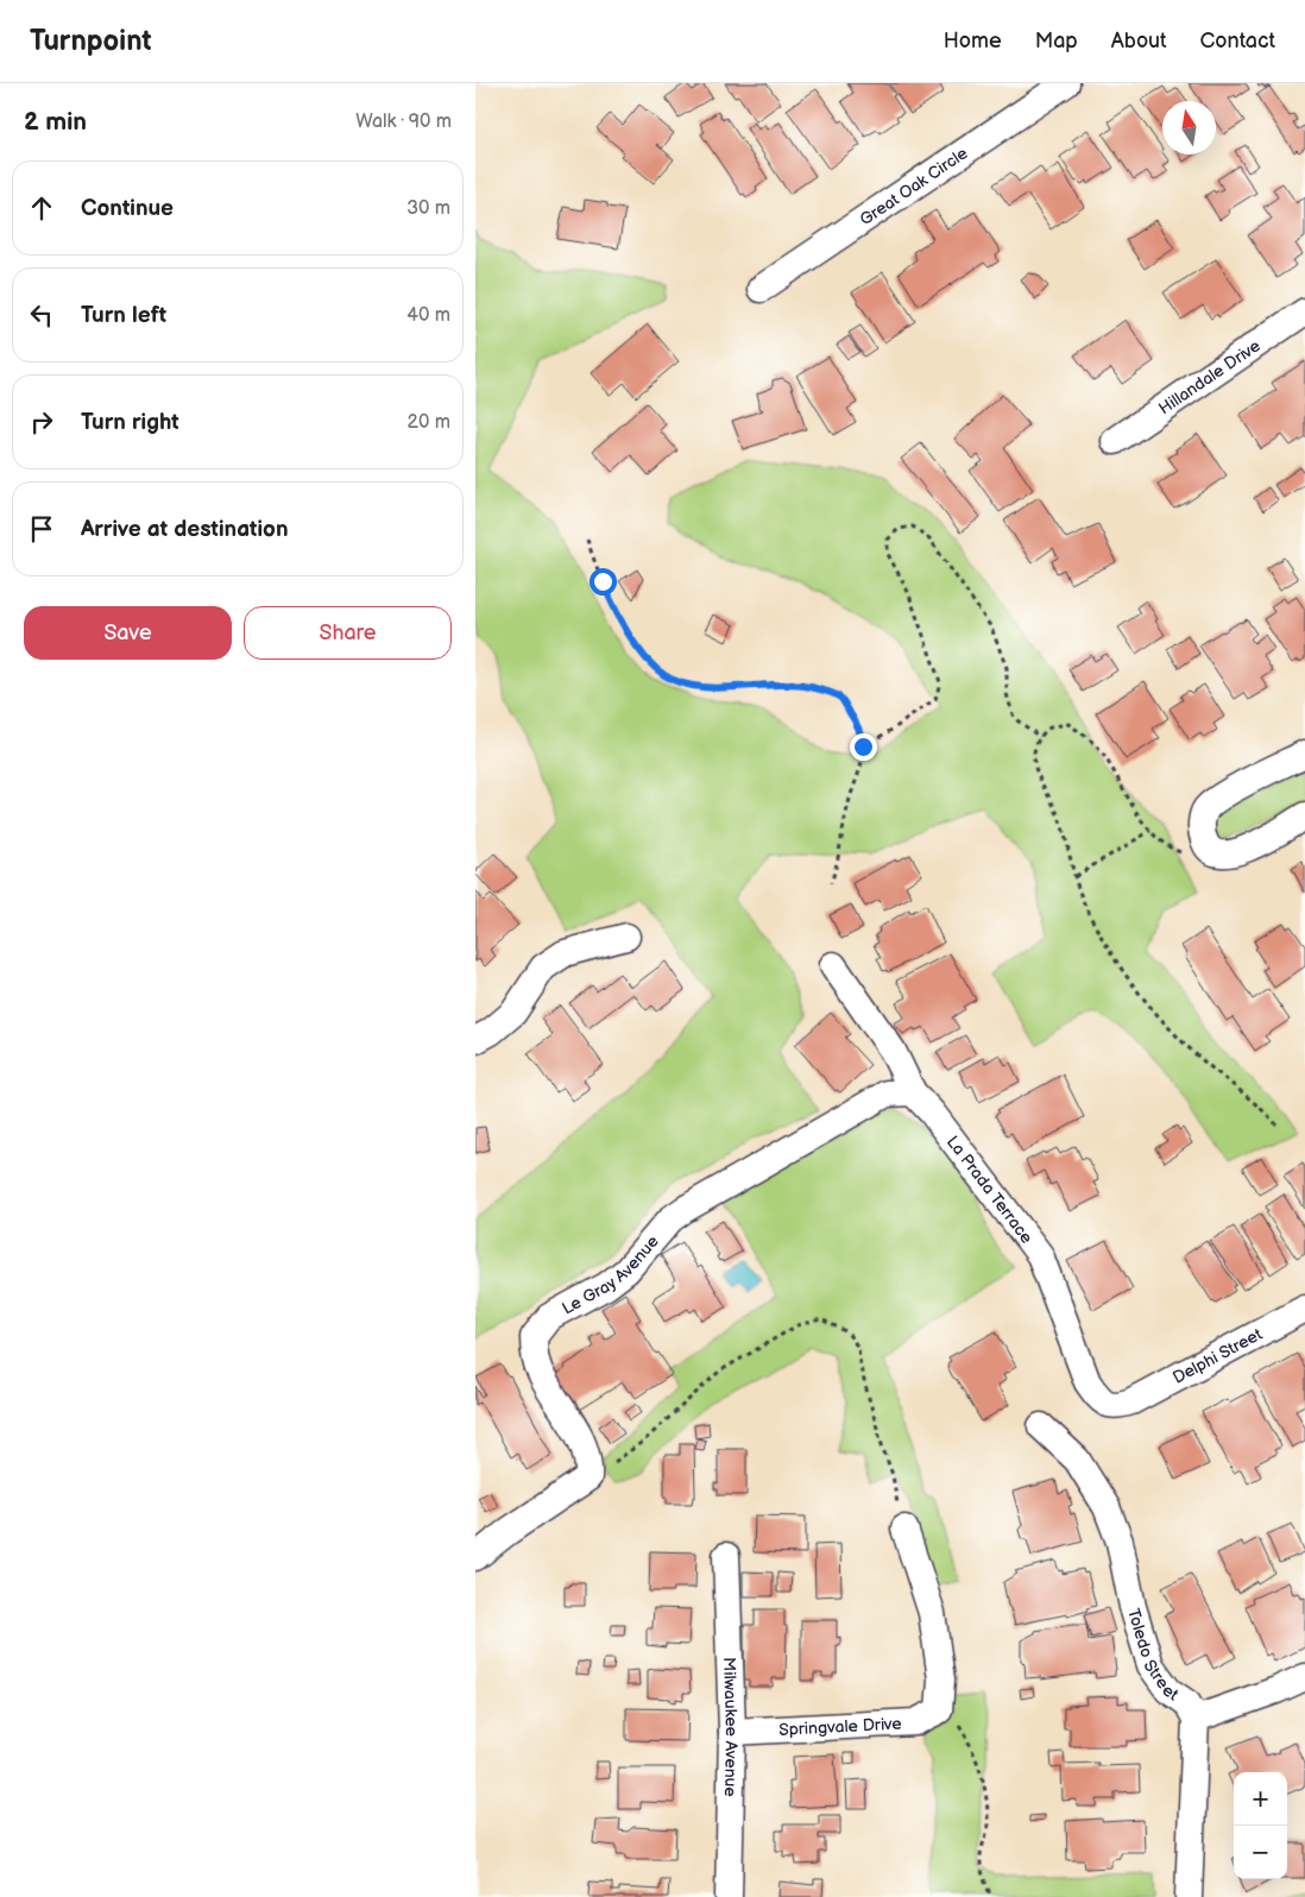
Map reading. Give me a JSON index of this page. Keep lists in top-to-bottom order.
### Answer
{
  "streets": {
    "street": [
      "Great Oak Circle",
      "Hillandale Drive",
      "La Prada Terrace",
      "Le Gray Avenue",
      "Delphi Street",
      "Toledo Street",
      "Springvale Drive",
      "Milwaukee Avenue"
    ]
  },
  "crossings": [
    ["La Prada Terrace", "Le Gray Avenue"],
    ["La Prada Terrace", "Delphi Street"],
    ["Springvale Drive", "Milwaukee Avenue"]
  ],
  "north": "top",
  "page": {
    "header": "Turnpoint",
    "nav": [
      "Home",
      "Map",
      "About",
      "Contact"
    ],
    "heading": ["2 min", "Walk · 90 m"],
    "list": [
      ["Continue", "30 m"],
      ["Turn left", "40 m"],
      ["Turn right", "20 m"],
      "Arrive at destination"
    ],
    "buttons": ["Save", "Share"],
    "map_buttons": ["+", "−"]
  }
}
